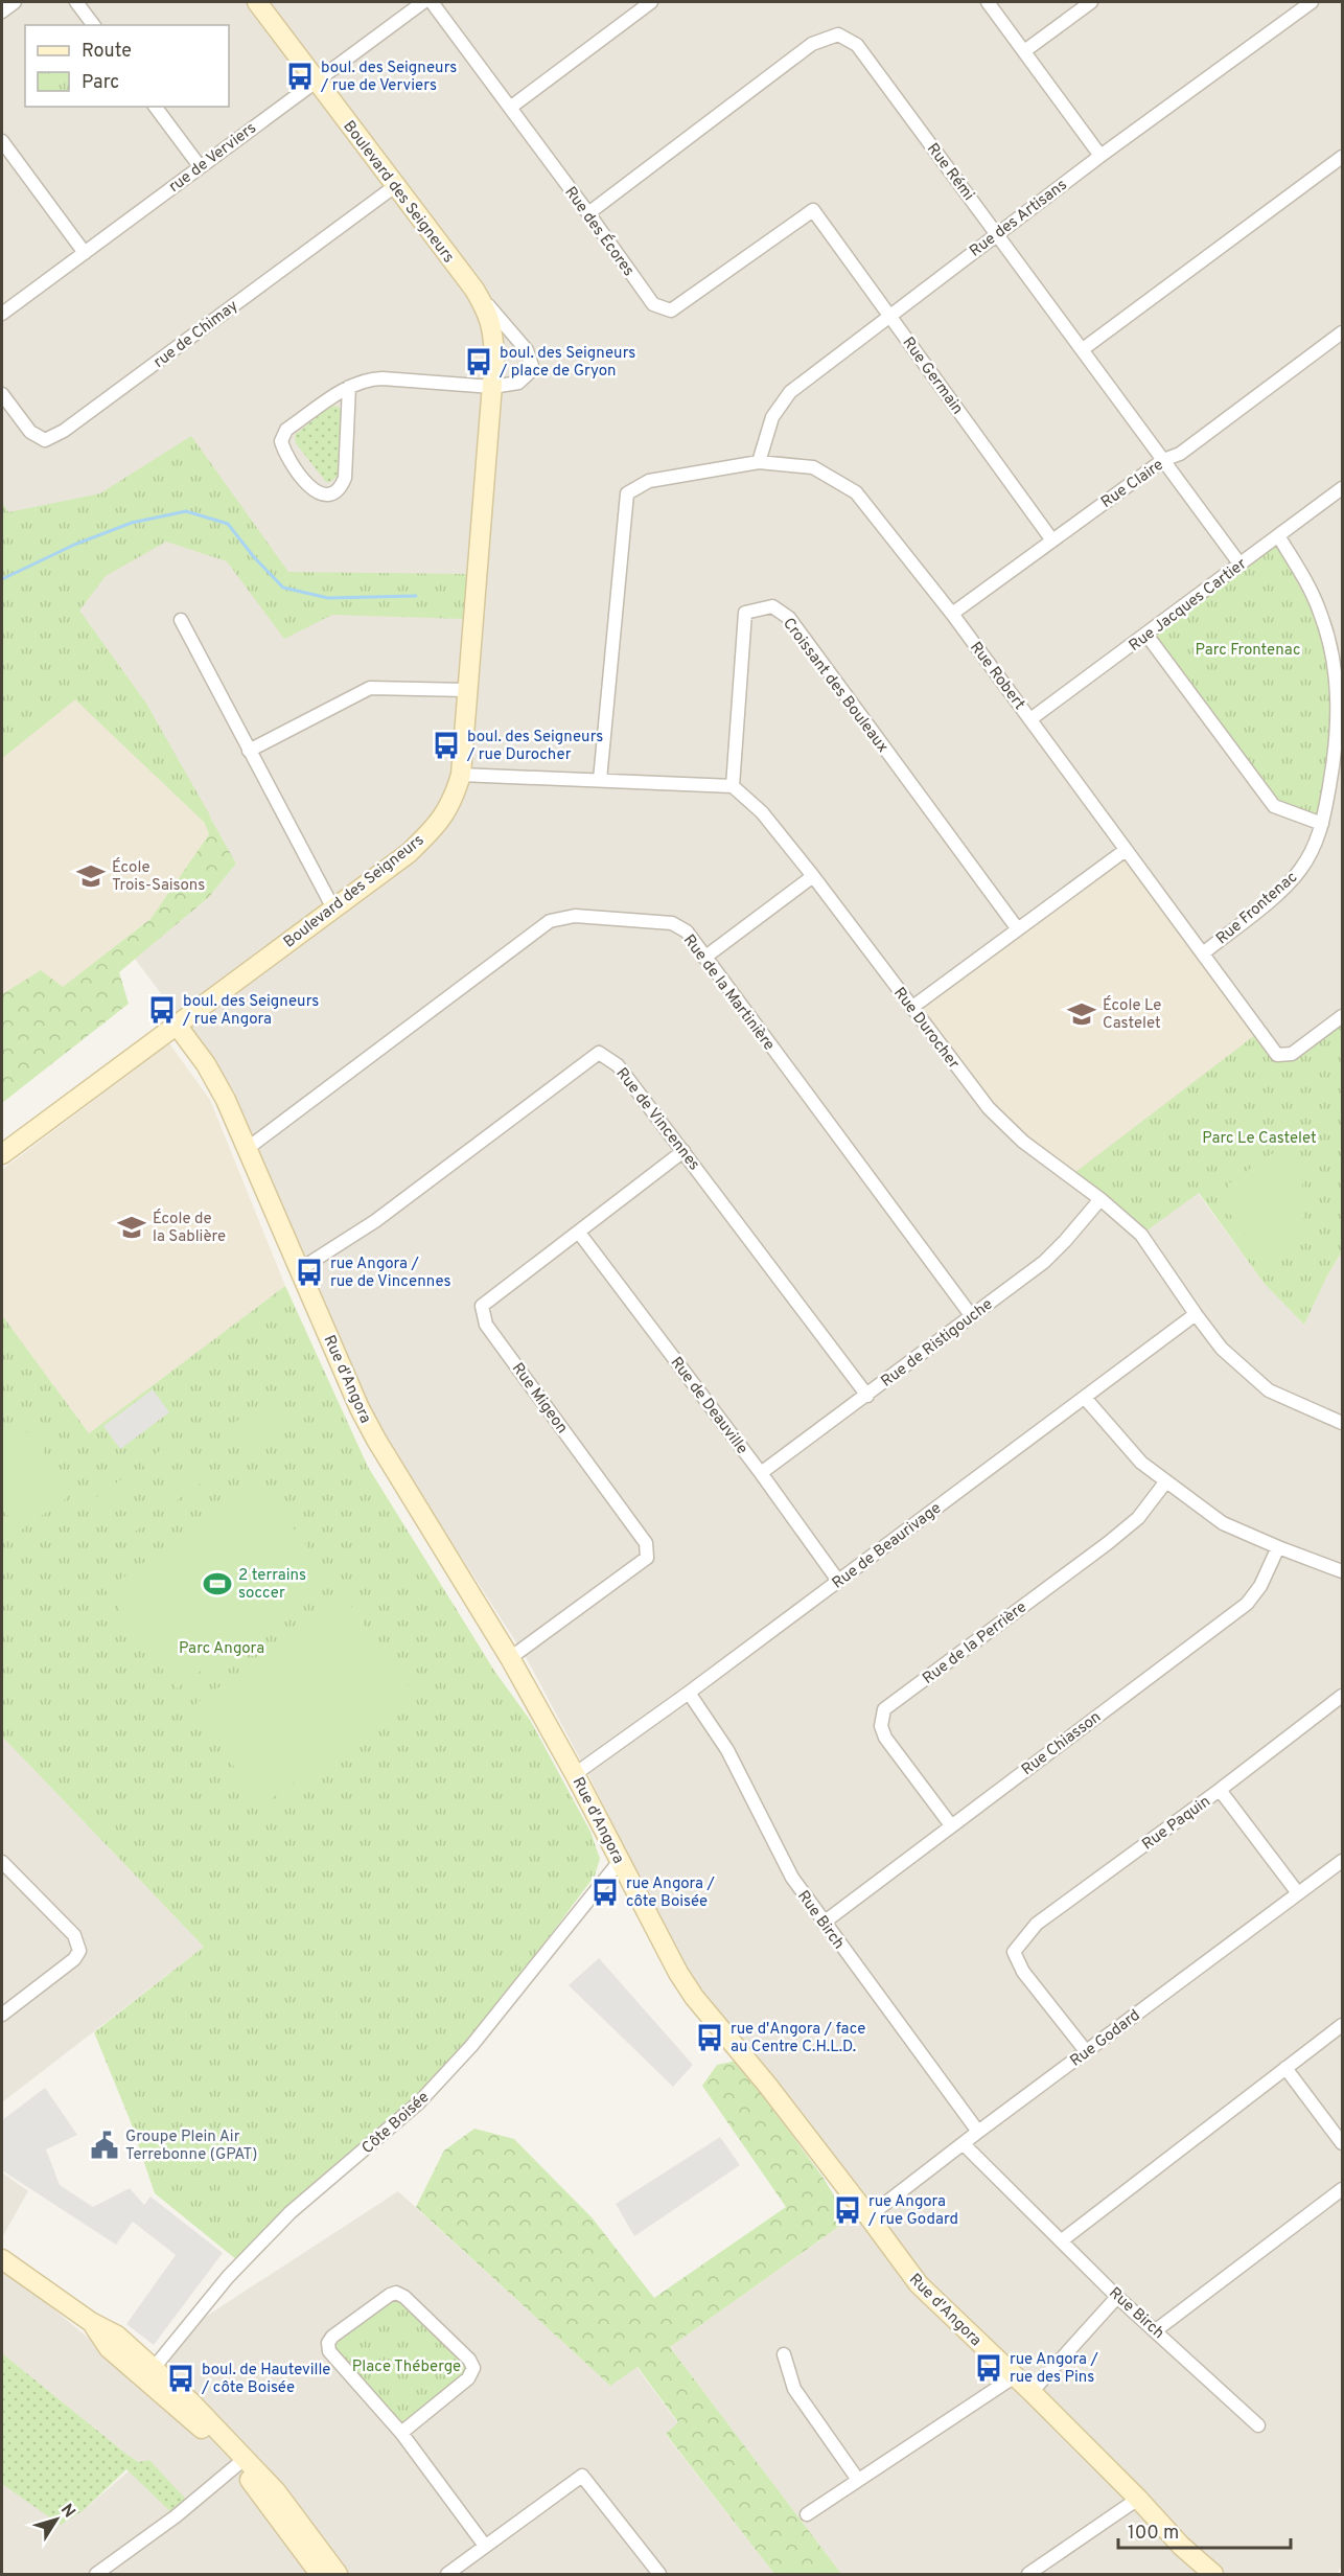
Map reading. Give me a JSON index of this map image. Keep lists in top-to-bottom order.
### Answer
{
  "streets": {
    "street": [
      "rue de Verviers",
      "Rue Rémi",
      "Boulevard des Seigneurs",
      "Rue des Artisans",
      "Rue des Écores",
      "rue de Chimay",
      "Rue Germain",
      "Rue Claire",
      "Rue Jacques Cartier",
      "Rue Robert",
      "Croissant des Bouleaux",
      "Rue Frontenac",
      "Rue de la Martinière",
      "Rue Durocher",
      "Rue de Vincennes",
      "Rue de Ristigouche",
      "Rue d'Angora",
      "Rue Migeon",
      "Rue de Deauville",
      "Rue de Beaurivage",
      "Rue de la Perrière",
      "Rue Chiasson",
      "Rue Paquin",
      "Rue Birch",
      "Rue Godard",
      "Côte Boisée"
    ]
  },
  "crossings": [
    ["rue de Verviers", "Boulevard des Seigneurs"],
    ["Rue Rémi", "Rue des Artisans"],
    ["Rue Rémi", "Rue des Écores"],
    ["Rue Rémi", "Rue Claire"],
    ["Rue Rémi", "Rue Jacques Cartier"],
    ["Boulevard des Seigneurs", "rue de Chimay"],
    ["Boulevard des Seigneurs", "Rue d'Angora"],
    ["Rue des Artisans", "Rue Germain"],
    ["Rue des Artisans", "Rue Robert"],
    ["Rue des Écores", "Rue Germain"],
    ["Rue Germain", "Rue Claire"],
    ["Rue Claire", "Rue Robert"],
    ["Rue Jacques Cartier", "Rue Robert"],
    ["Rue Jacques Cartier", "Rue Frontenac"],
    ["Rue Robert", "Rue Frontenac"],
    ["Croissant des Bouleaux", "Rue Durocher"],
    ["Rue de la Martinière", "Rue de Ristigouche"],
    ["Rue de la Martinière", "Rue d'Angora"],
    ["Rue Durocher", "Rue de Ristigouche"],
    ["Rue Durocher", "Rue de Beaurivage"],
    ["Rue de Vincennes", "Rue de Ristigouche"],
    ["Rue de Vincennes", "Rue d'Angora"],
    ["Rue de Vincennes", "Rue Migeon"],
    ["Rue de Ristigouche", "Rue de Deauville"],
    ["Rue d'Angora", "Rue Migeon"],
    ["Rue d'Angora", "Rue de Beaurivage"],
    ["Rue d'Angora", "Rue Godard"],
    ["Rue d'Angora", "Côte Boisée"],
    ["Rue Migeon", "Rue de Deauville"],
    ["Rue de Deauville", "Rue de Beaurivage"],
    ["Rue de Beaurivage", "Rue Birch"],
    ["Rue de la Perrière", "Rue Chiasson"],
    ["Rue Chiasson", "Rue Birch"],
    ["Rue Paquin", "Rue Godard"],
    ["Rue Birch", "Rue Godard"]
  ],
  "parks": [
    "Parc Frontenac",
    "Parc Le Castelet",
    "Parc Angora",
    "Place Théberge"
  ],
  "places": {
    "bus stop": [
      "boul. des Seigneurs / rue de Verviers",
      "boul. des Seigneurs / place de Gryon",
      "boul. des Seigneurs / rue Durocher",
      "boul. des Seigneurs / rue Angora",
      "rue Angora / rue de Vincennes",
      "rue Angora / côte Boisée",
      "rue d'Angora / face au Centre C.H.L.D.",
      "rue Angora / rue Godard",
      "rue Angora / rue des Pins",
      "boul. de Hauteville / côte Boisée"
    ],
    "school or university": ["École Trois-Saisons", "École Le Castelet", "École de la Sablière"],
    "sports": ["2 terrains soccer"],
    "public building": ["Groupe Plein Air Terrebonne (GPAT)"]
  },
  "legend": ["Route", "Parc"],
  "scale_bar": "100 m",
  "north": "top right"
}
